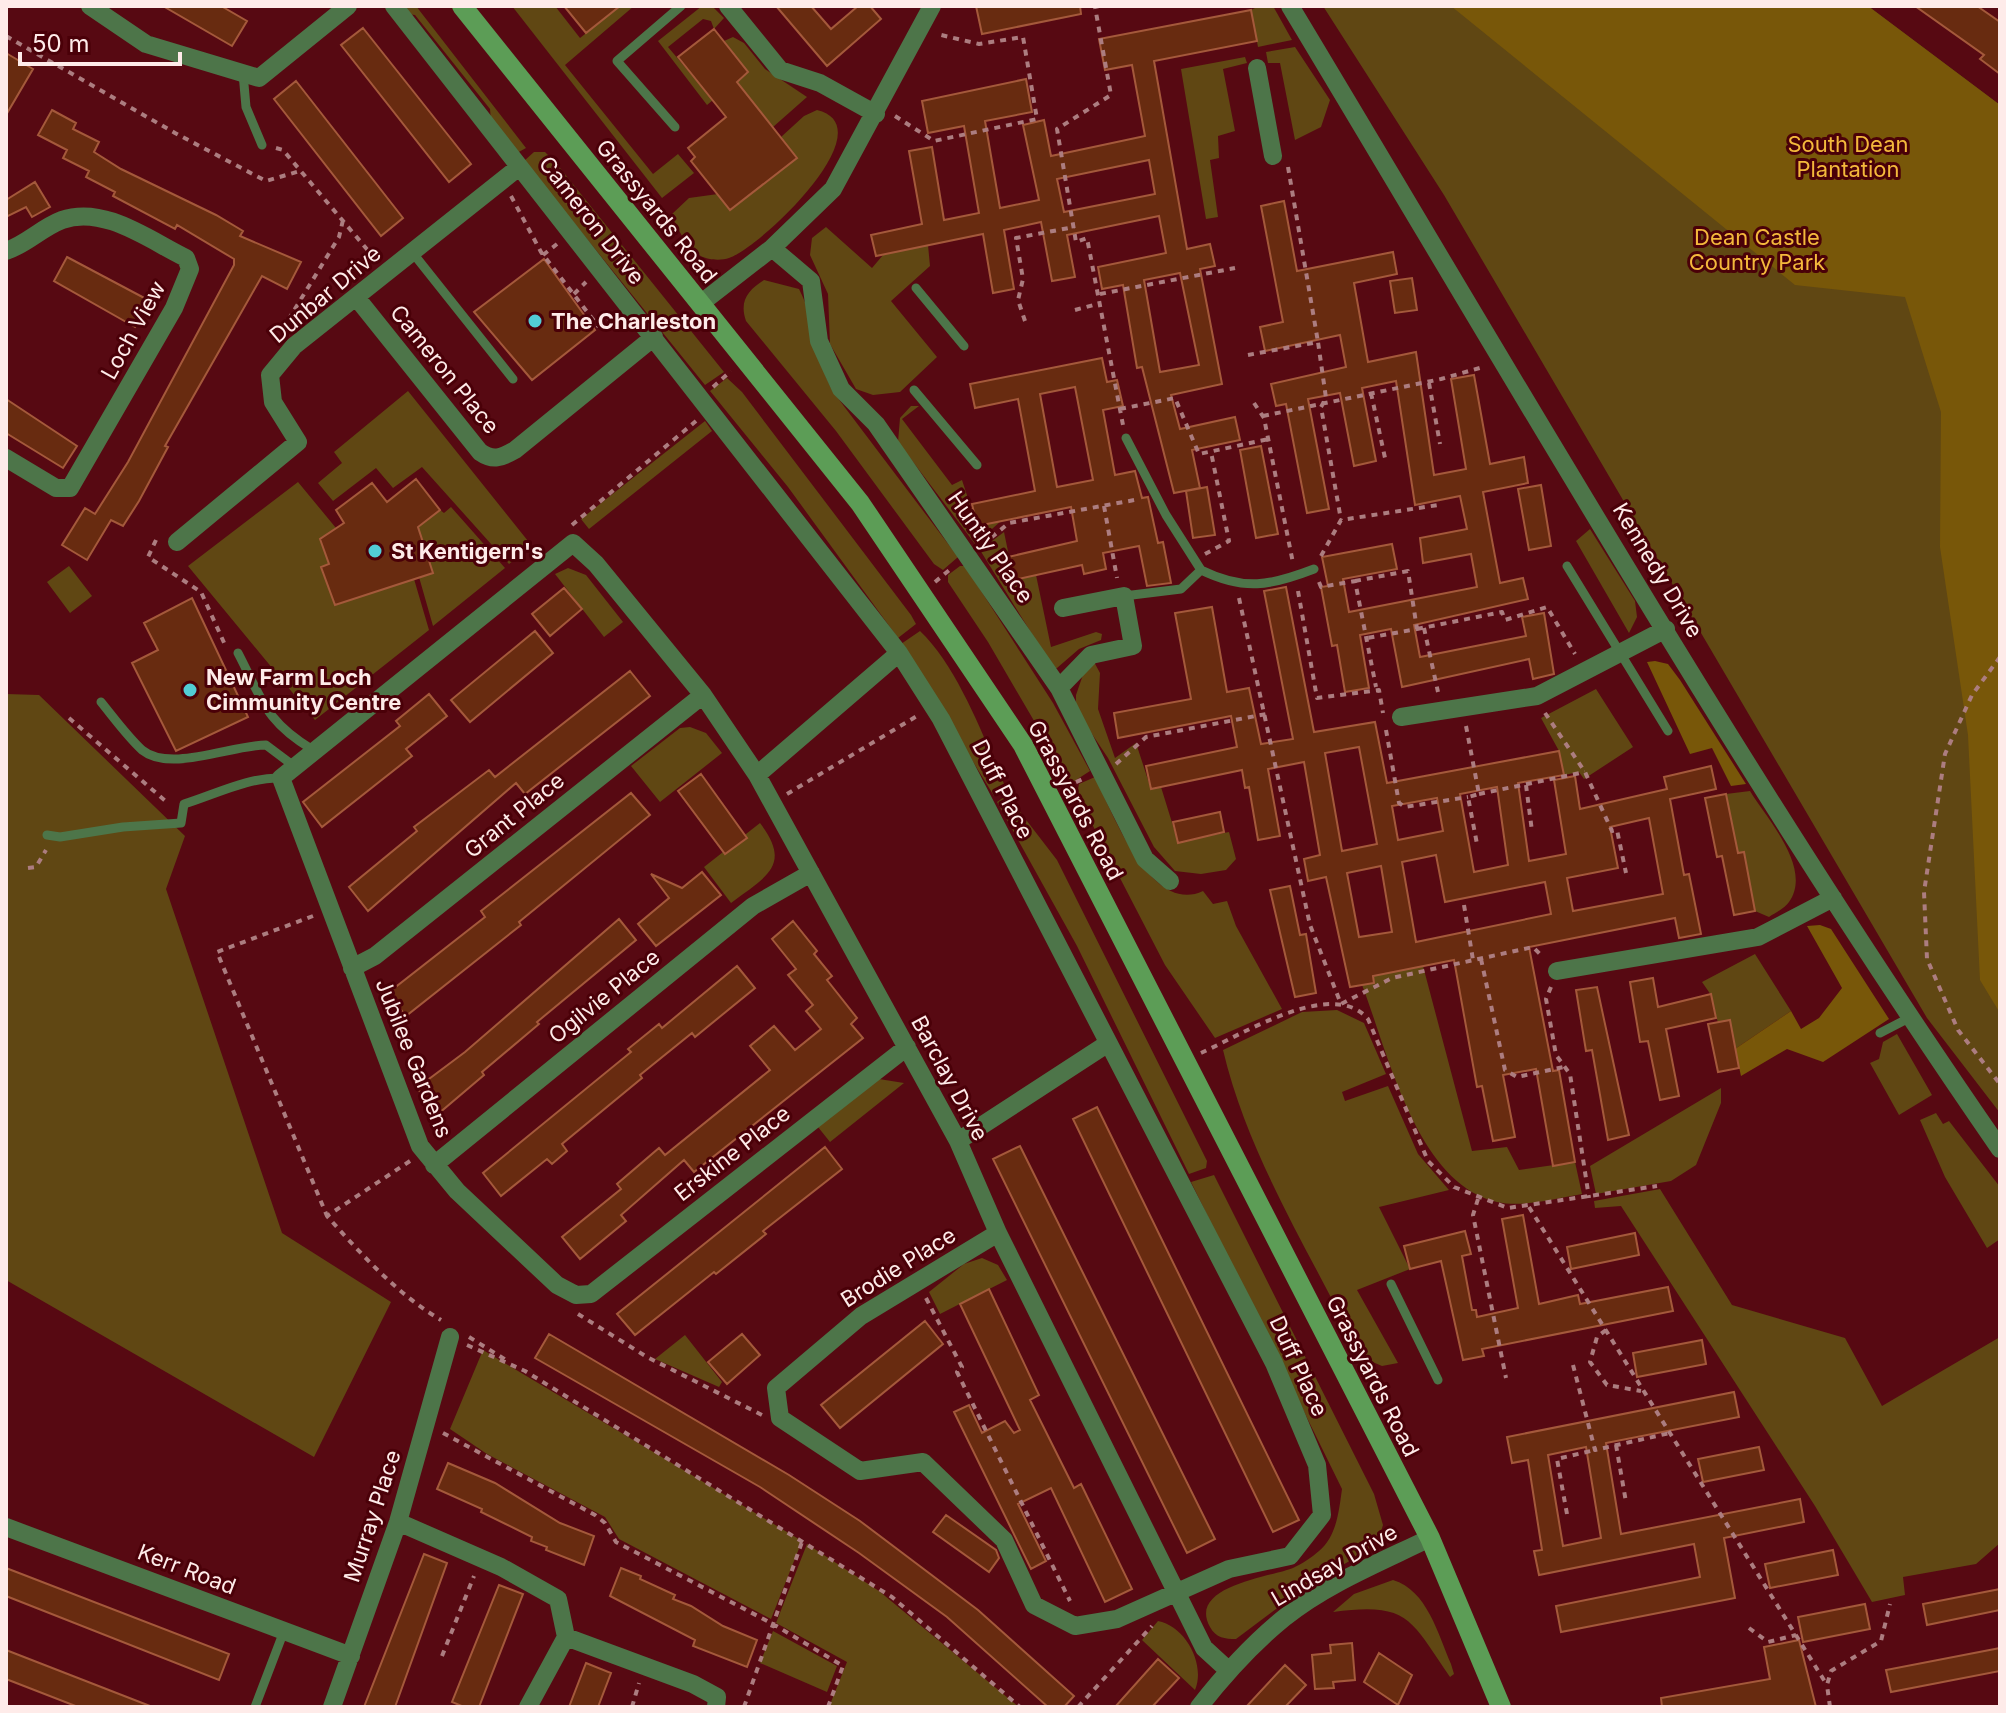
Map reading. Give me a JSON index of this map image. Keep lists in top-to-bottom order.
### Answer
{
  "streets": {
    "main road": ["Grassyards Road"],
    "street": [
      "Cameron Drive",
      "Dunbar Drive",
      "Loch View",
      "Cameron Place",
      "Huntly Place",
      "Kennedy Drive",
      "Duff Place",
      "Grant Place",
      "Ogilvie Place",
      "Jubilee Gardens",
      "Barclay Drive",
      "Erskine Place",
      "Brodie Place",
      "Murray Place",
      "Lindsay Drive",
      "Kerr Road"
    ]
  },
  "crossings": [
    ["Grassyards Road", "Lindsay Drive"],
    ["Cameron Drive", "Dunbar Drive"],
    ["Cameron Drive", "Cameron Place"],
    ["Cameron Drive", "Duff Place"],
    ["Dunbar Drive", "Cameron Place"],
    ["Duff Place", "Barclay Drive"],
    ["Grant Place", "Jubilee Gardens"],
    ["Grant Place", "Barclay Drive"],
    ["Ogilvie Place", "Jubilee Gardens"],
    ["Ogilvie Place", "Barclay Drive"],
    ["Jubilee Gardens", "Erskine Place"],
    ["Barclay Drive", "Erskine Place"],
    ["Barclay Drive", "Brodie Place"],
    ["Barclay Drive", "Lindsay Drive"],
    ["Murray Place", "Kerr Road"]
  ],
  "parks": ["South Dean Plantation", "Dean Castle Country Park"],
  "places": ["The Charleston", "St Kentigern's", "New Farm Loch Cimmunity Centre"],
  "scale_bar": "50 m"
}
